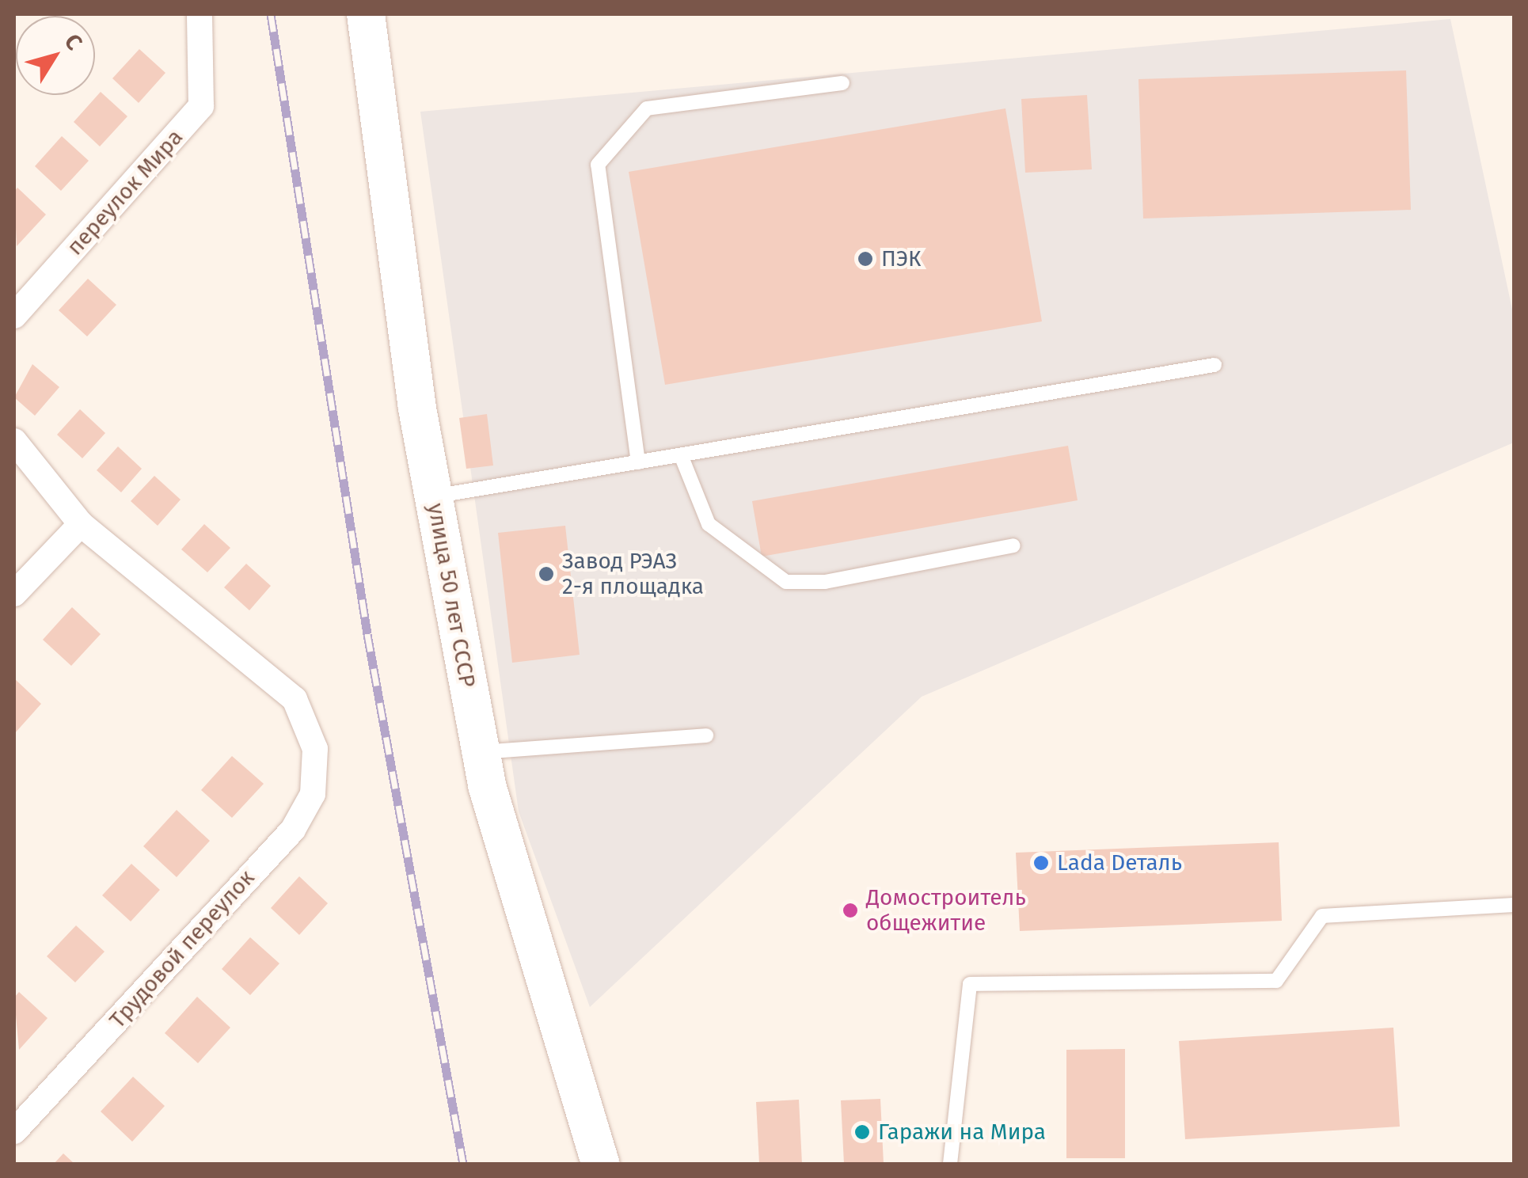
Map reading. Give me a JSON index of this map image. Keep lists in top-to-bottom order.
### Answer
{
  "streets": {
    "street": ["переулок Мира", "улица 50 лет СССР", "Трудовой переулок"]
  },
  "places": [
    "ПЭК",
    "Завод РЭАЗ 2-я площадка",
    "Lada Dеталь",
    "Домостроитель общежитие",
    "Гаражи на Мира"
  ],
  "north": "top right"
}
